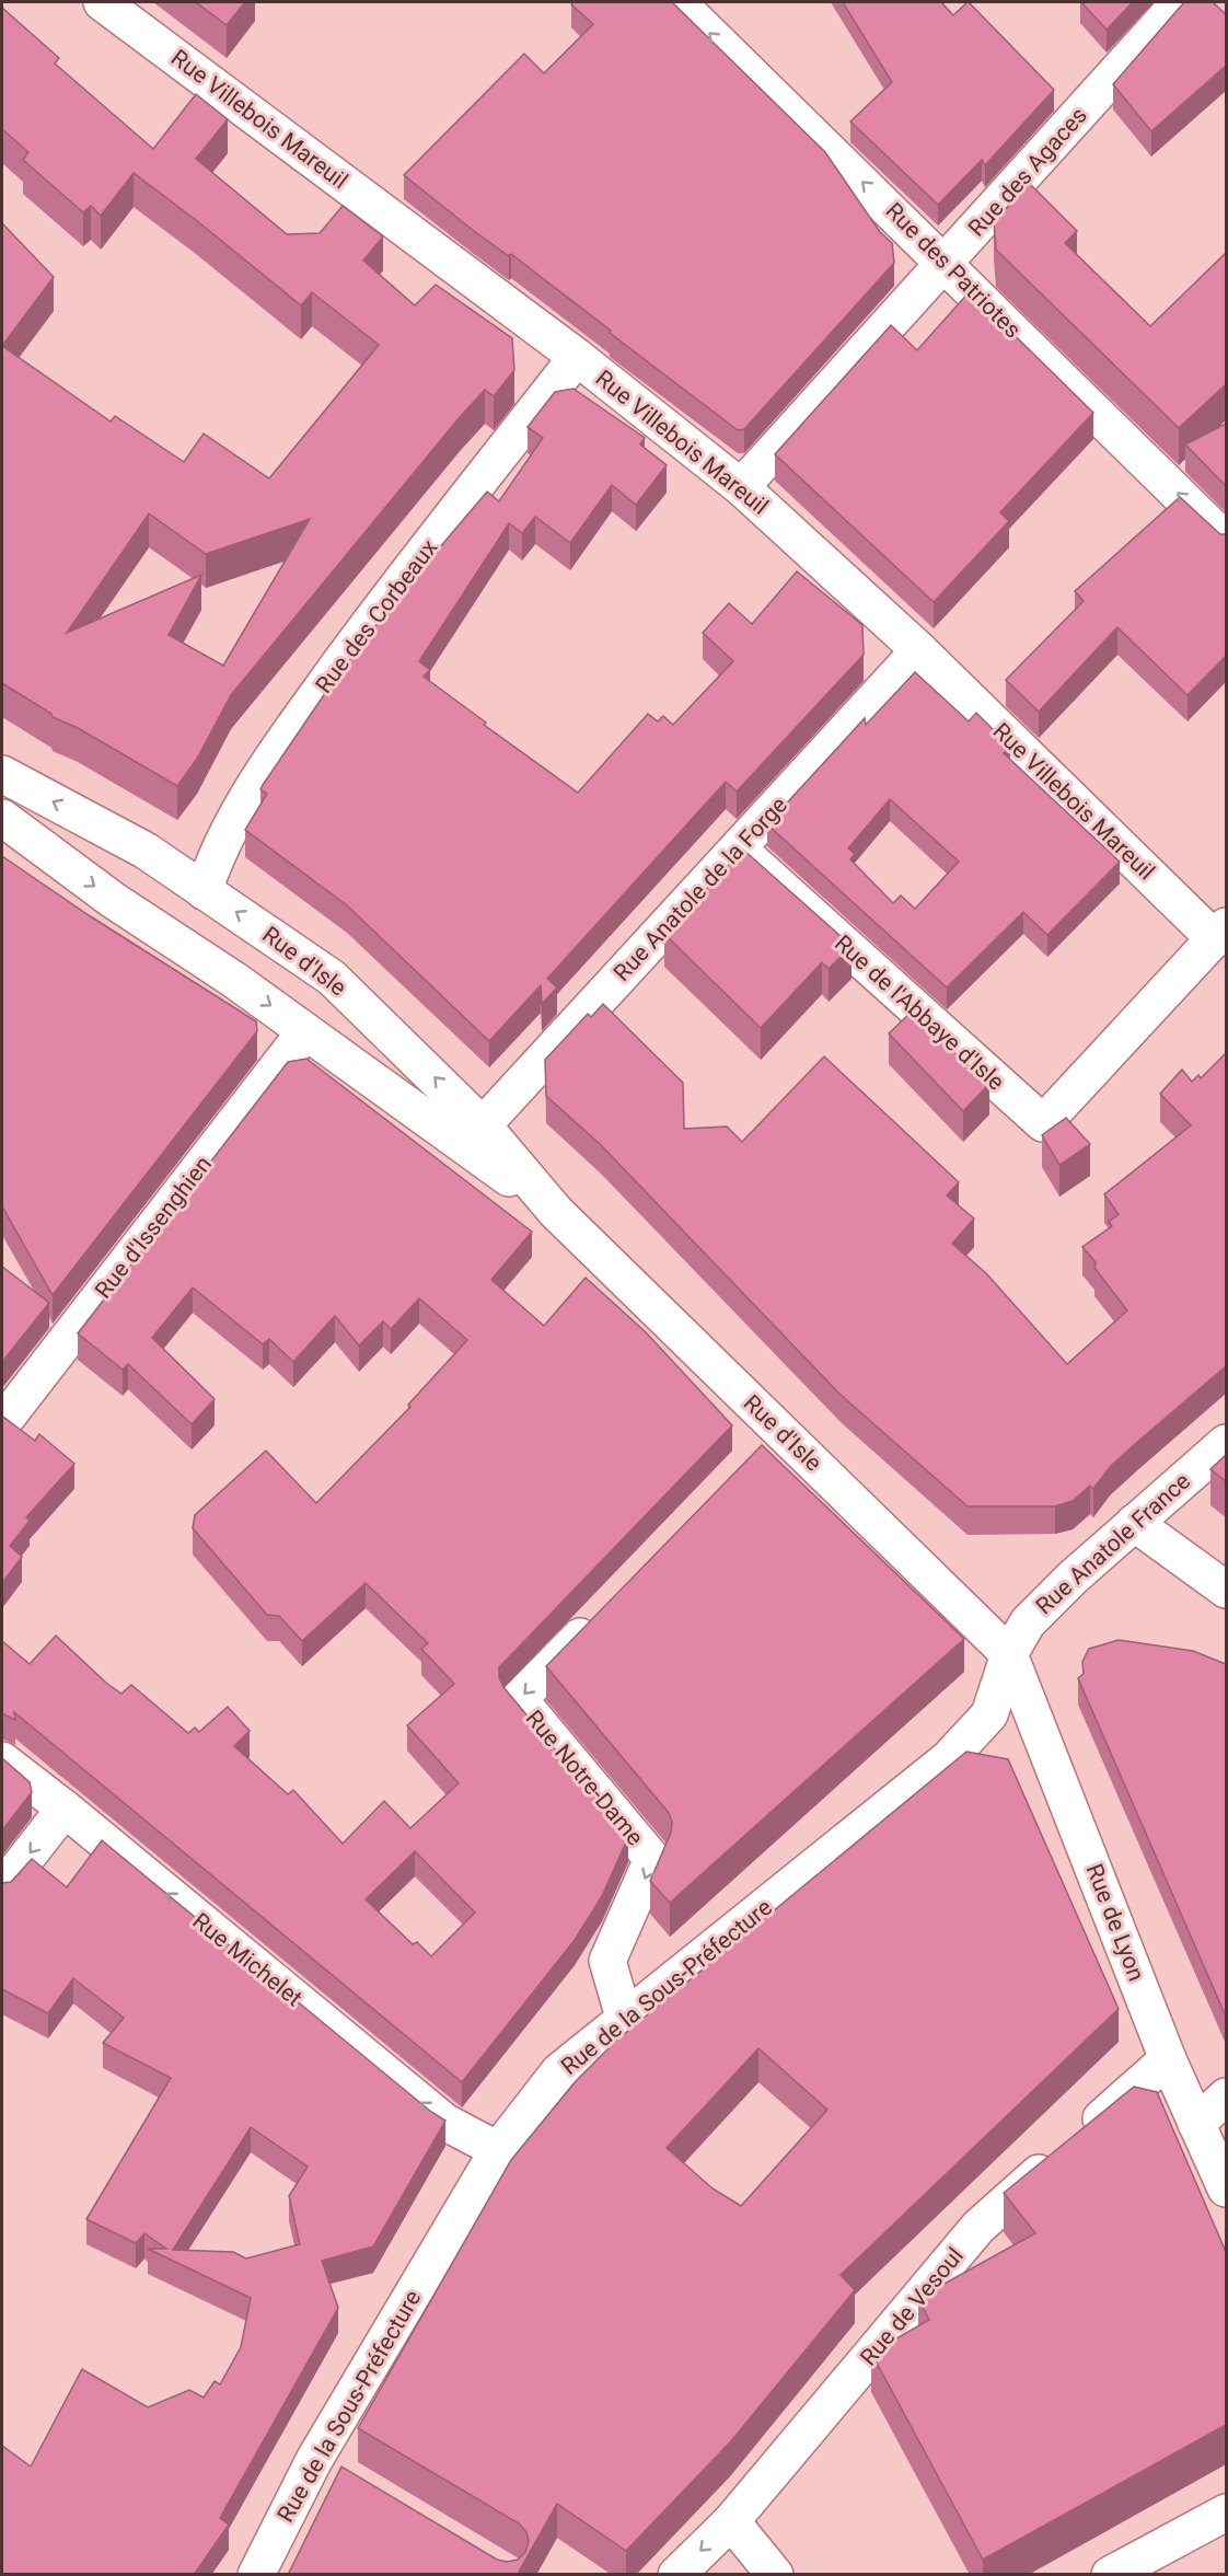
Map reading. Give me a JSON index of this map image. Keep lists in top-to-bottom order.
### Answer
{
  "streets": {
    "street": [
      "Rue Villebois Mareuil",
      "Rue des Agaces",
      "Rue des Patriotes",
      "Rue des Corbeaux",
      "Rue Anatole de la Forge",
      "Rue d'Isle",
      "Rue de l'Abbaye d'Isle",
      "Rue d'Issenghien",
      "Rue Anatole France",
      "Rue Notre-Dame",
      "Rue de Lyon",
      "Rue Michelet",
      "Rue de la Sous-Préfecture",
      "Rue de Vesoul"
    ]
  },
  "crossings": [
    ["Rue Villebois Mareuil", "Rue des Agaces"],
    ["Rue Villebois Mareuil", "Rue des Corbeaux"],
    ["Rue Villebois Mareuil", "Rue Anatole de la Forge"],
    ["Rue Villebois Mareuil", "Rue de l'Abbaye d'Isle"],
    ["Rue des Agaces", "Rue des Patriotes"],
    ["Rue des Corbeaux", "Rue d'Isle"],
    ["Rue Anatole de la Forge", "Rue d'Isle"],
    ["Rue Anatole de la Forge", "Rue de l'Abbaye d'Isle"],
    ["Rue d'Isle", "Rue d'Issenghien"],
    ["Rue d'Isle", "Rue Anatole France"],
    ["Rue d'Isle", "Rue de Lyon"],
    ["Rue d'Isle", "Rue de la Sous-Préfecture"],
    ["Rue Anatole France", "Rue de Lyon"],
    ["Rue Anatole France", "Rue de la Sous-Préfecture"],
    ["Rue Notre-Dame", "Rue de la Sous-Préfecture"],
    ["Rue de Lyon", "Rue de la Sous-Préfecture"],
    ["Rue de Lyon", "Rue de Vesoul"],
    ["Rue Michelet", "Rue de la Sous-Préfecture"]
  ],
  "one_way": ["Rue des Patriotes", "Rue Notre-Dame", "Rue Michelet"]
}
